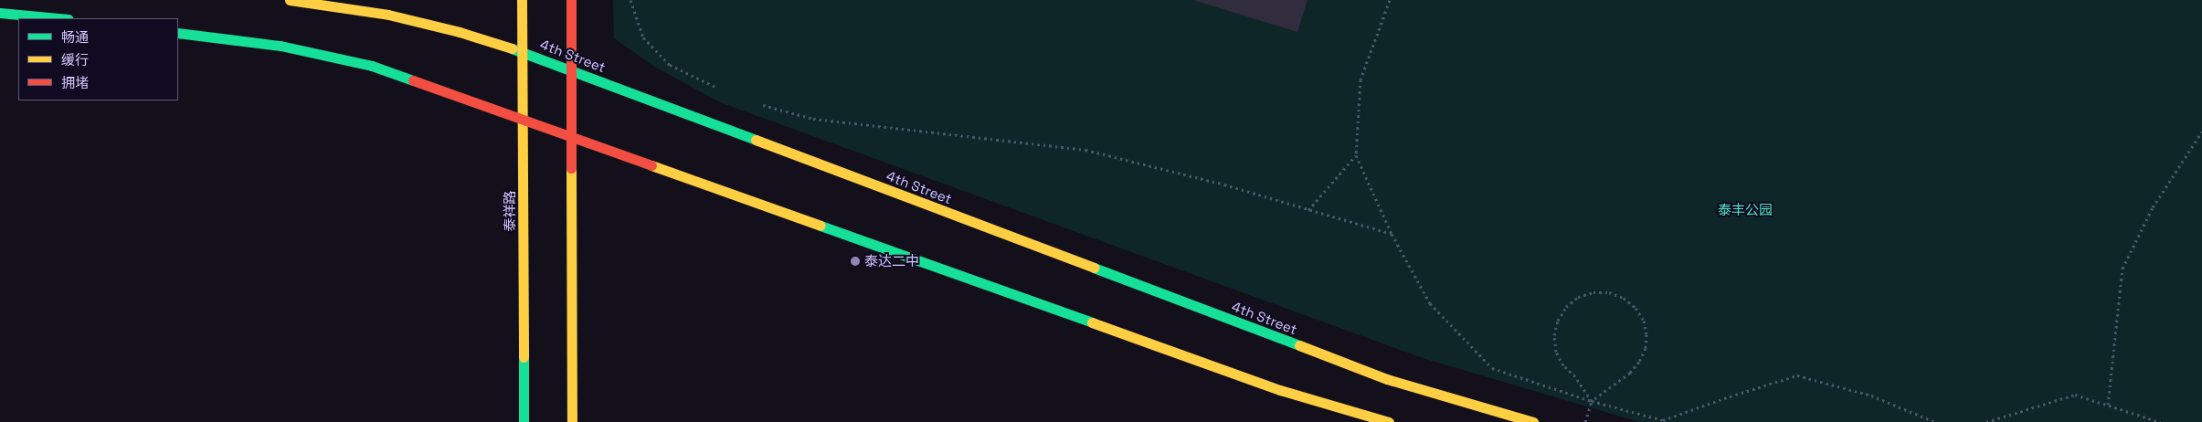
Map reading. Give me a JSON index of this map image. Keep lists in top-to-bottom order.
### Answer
{
  "streets": {
    "street": ["4th Street", "泰祥路"]
  },
  "crossings": [
    ["4th Street", "泰祥路"]
  ],
  "parks": ["泰丰公园"],
  "places": ["泰达二中"],
  "legend": ["畅通", "缓行", "拥堵"]
}
